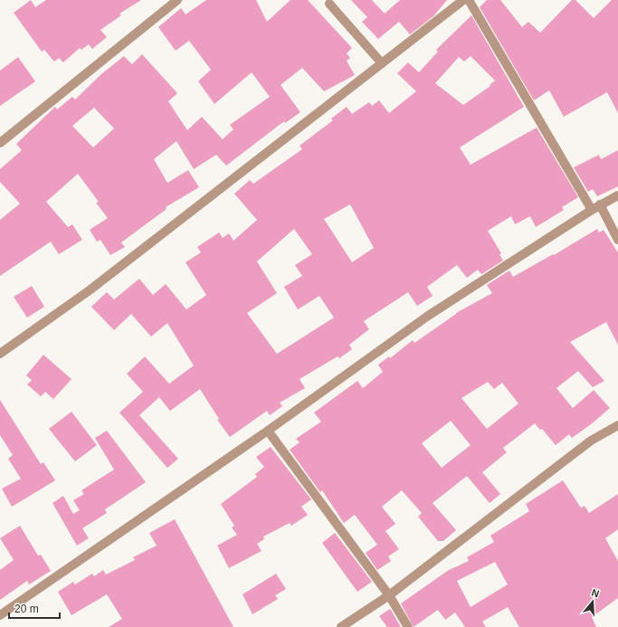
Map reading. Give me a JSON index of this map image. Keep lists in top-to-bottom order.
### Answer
{
  "scale_bar": "20 m",
  "north": "top"
}
